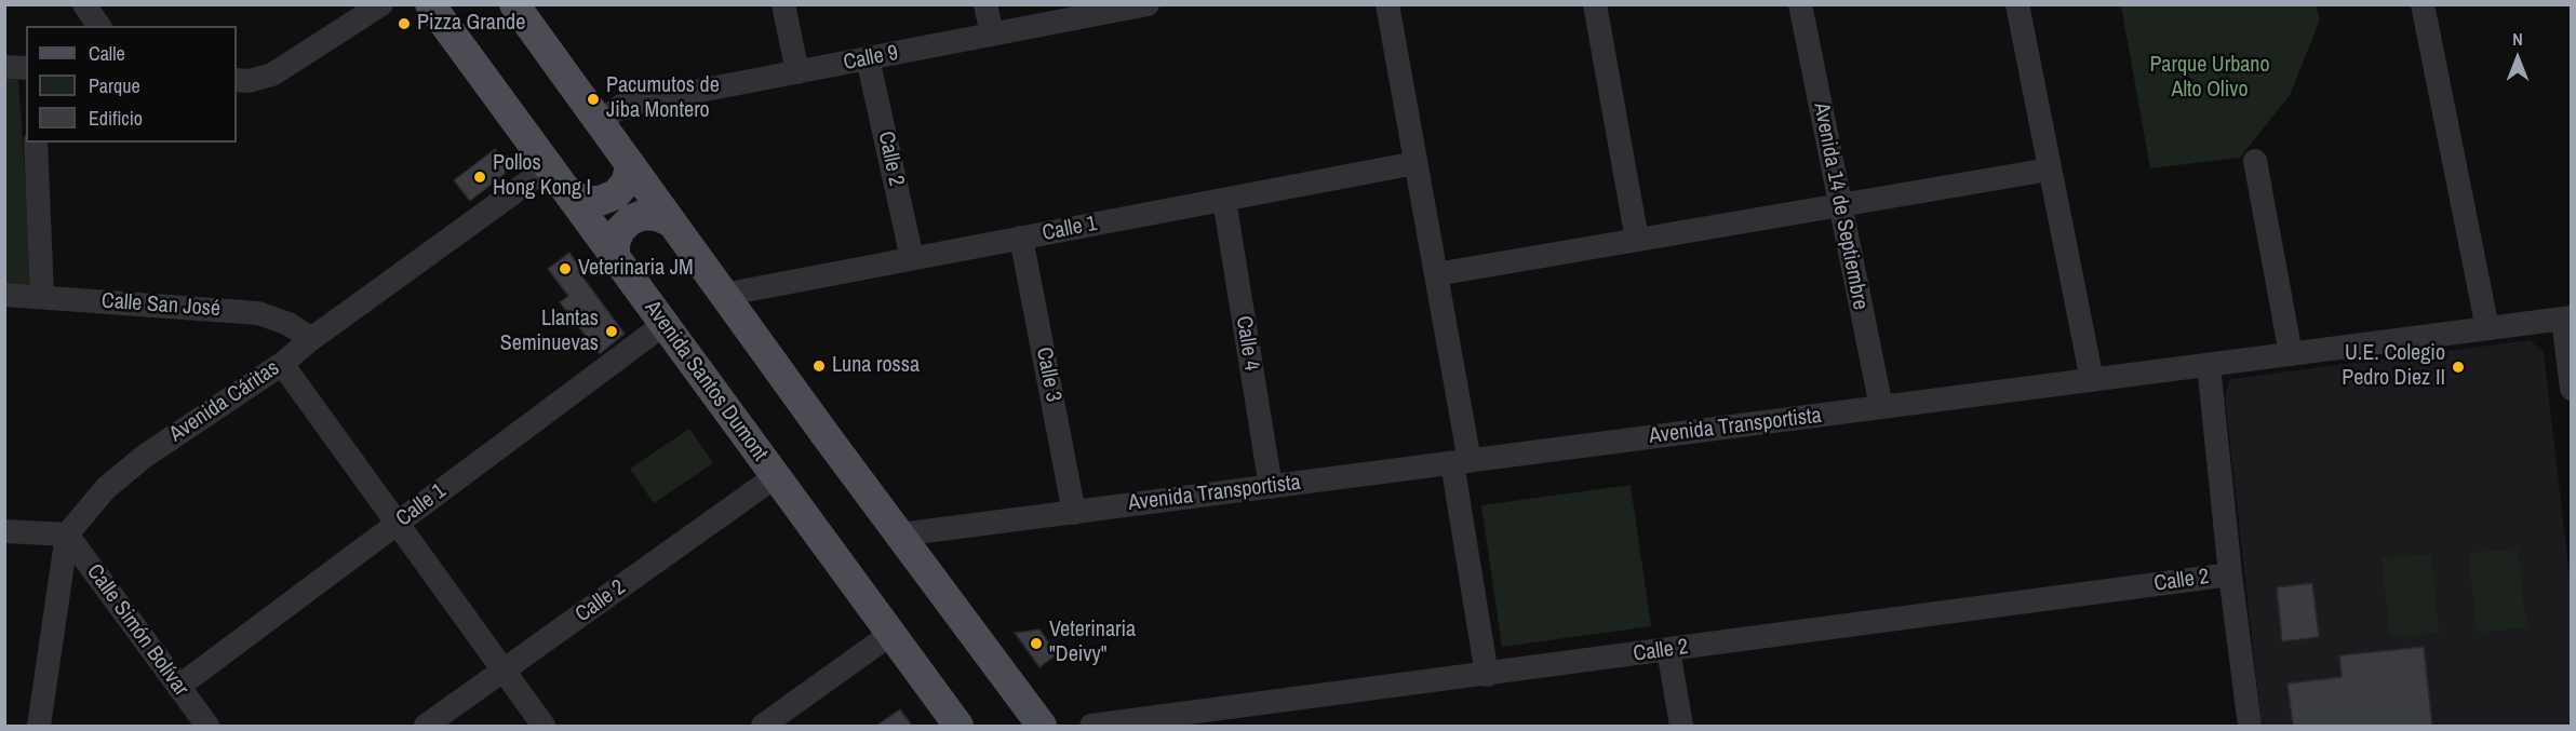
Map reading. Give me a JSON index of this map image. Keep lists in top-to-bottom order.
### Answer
{
  "streets": {
    "main road": ["Avenida Santos Dumont"],
    "street": [
      "Calle 9",
      "Calle 2",
      "Avenida 14 de Septiembre",
      "Calle 1",
      "Calle San José",
      "Calle 4",
      "Calle 3",
      "Avenida Cáritas",
      "Avenida Transportista",
      "Calle Simón Bolívar"
    ]
  },
  "crossings": [
    ["Calle 9", "Calle 2"],
    ["Calle 2", "Calle 1"],
    ["Calle 2", "Avenida Santos Dumont"],
    ["Calle 2", "Avenida Transportista"],
    ["Avenida 14 de Septiembre", "Avenida Transportista"],
    ["Calle 1", "Calle 4"],
    ["Calle 1", "Calle 3"],
    ["Calle 1", "Avenida Santos Dumont"],
    ["Calle 1", "Calle Simón Bolívar"],
    ["Calle San José", "Avenida Cáritas"],
    ["Calle 4", "Avenida Transportista"],
    ["Calle 3", "Avenida Transportista"],
    ["Avenida Santos Dumont", "Avenida Cáritas"],
    ["Avenida Cáritas", "Calle Simón Bolívar"]
  ],
  "parks": ["Parque Urbano Alto Olivo"],
  "places": [
    "Pizza Grande",
    "Pacumutos de Jiba Montero",
    "Pollos Hong Kong I",
    "Veterinaria JM",
    "Llantas Seminuevas",
    "Luna rossa",
    "U.E. Colegio Pedro Diez II",
    "Veterinaria \"Deivy\""
  ],
  "legend": ["Calle", "Parque", "Edificio"],
  "north": "top"
}
